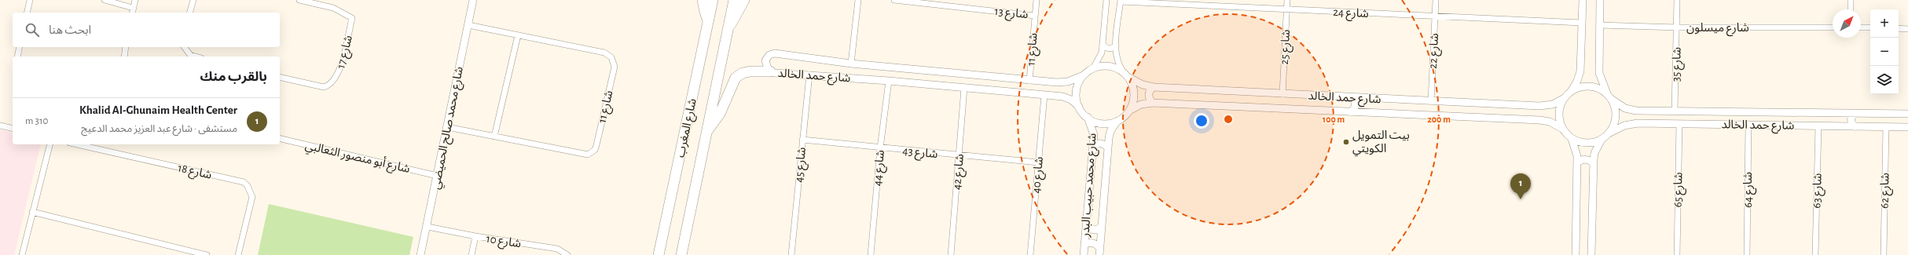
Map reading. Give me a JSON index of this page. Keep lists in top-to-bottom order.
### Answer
{
  "streets": {
    "highway": ["شارع المغرب"],
    "street": [
      "شارع 13",
      "شارع 24",
      "شارع ميسلون",
      "شارع 25",
      "شارع 11",
      "شارع 22",
      "شارع 17",
      "شارع 35",
      "شارع حمد الخالد",
      "شارع محمد صالح الحميضي",
      "شارع 43",
      "شارع أبو منصور الثعالبي",
      "شارع 45",
      "شارع 44",
      "شارع 18",
      "شارع 42",
      "شارع 40",
      "شارع محمد حبيب البدر",
      "شارع 65",
      "شارع 64",
      "شارع 63",
      "شارع 62",
      "شارع 10"
    ]
  },
  "crossings": [
    ["شارع 13", "شارع 11"],
    ["شارع 24", "شارع 25"],
    ["شارع 24", "شارع 22"],
    ["شارع ميسلون", "شارع 35"],
    ["شارع 25", "شارع حمد الخالد"],
    ["شارع 11", "شارع حمد الخالد"],
    ["شارع 11", "شارع محمد صالح الحميضي"],
    ["شارع 22", "شارع حمد الخالد"],
    ["شارع 35", "شارع حمد الخالد"],
    ["شارع حمد الخالد", "شارع 45"],
    ["شارع حمد الخالد", "شارع 44"],
    ["شارع حمد الخالد", "شارع 42"],
    ["شارع حمد الخالد", "شارع 40"],
    ["شارع حمد الخالد", "شارع محمد حبيب البدر"],
    ["شارع حمد الخالد", "شارع 65"],
    ["شارع حمد الخالد", "شارع 64"],
    ["شارع حمد الخالد", "شارع 63"],
    ["شارع حمد الخالد", "شارع 62"],
    ["شارع محمد صالح الحميضي", "شارع أبو منصور الثعالبي"],
    ["شارع محمد صالح الحميضي", "شارع 10"],
    ["شارع 43", "شارع 45"],
    ["شارع 43", "شارع 44"],
    ["شارع 43", "شارع 42"],
    ["شارع 43", "شارع 40"]
  ],
  "places": ["بيت التمويل الكويتي"],
  "north": "top right",
  "page": {
    "map_buttons": ["+", "−"],
    "search": "ابحث هنا",
    "heading": "بالقرب منك",
    "list": [
      {
        "mark": "1",
        "name": "Khalid Al-Ghunaim Health Center",
        "note": "مستشفى · شارع عبد العزيز محمد الدعيج",
        "value": "310 m"
      }
    ],
    "pins": "1"
  },
  "rings": ["100 m", "200 m"]
}
